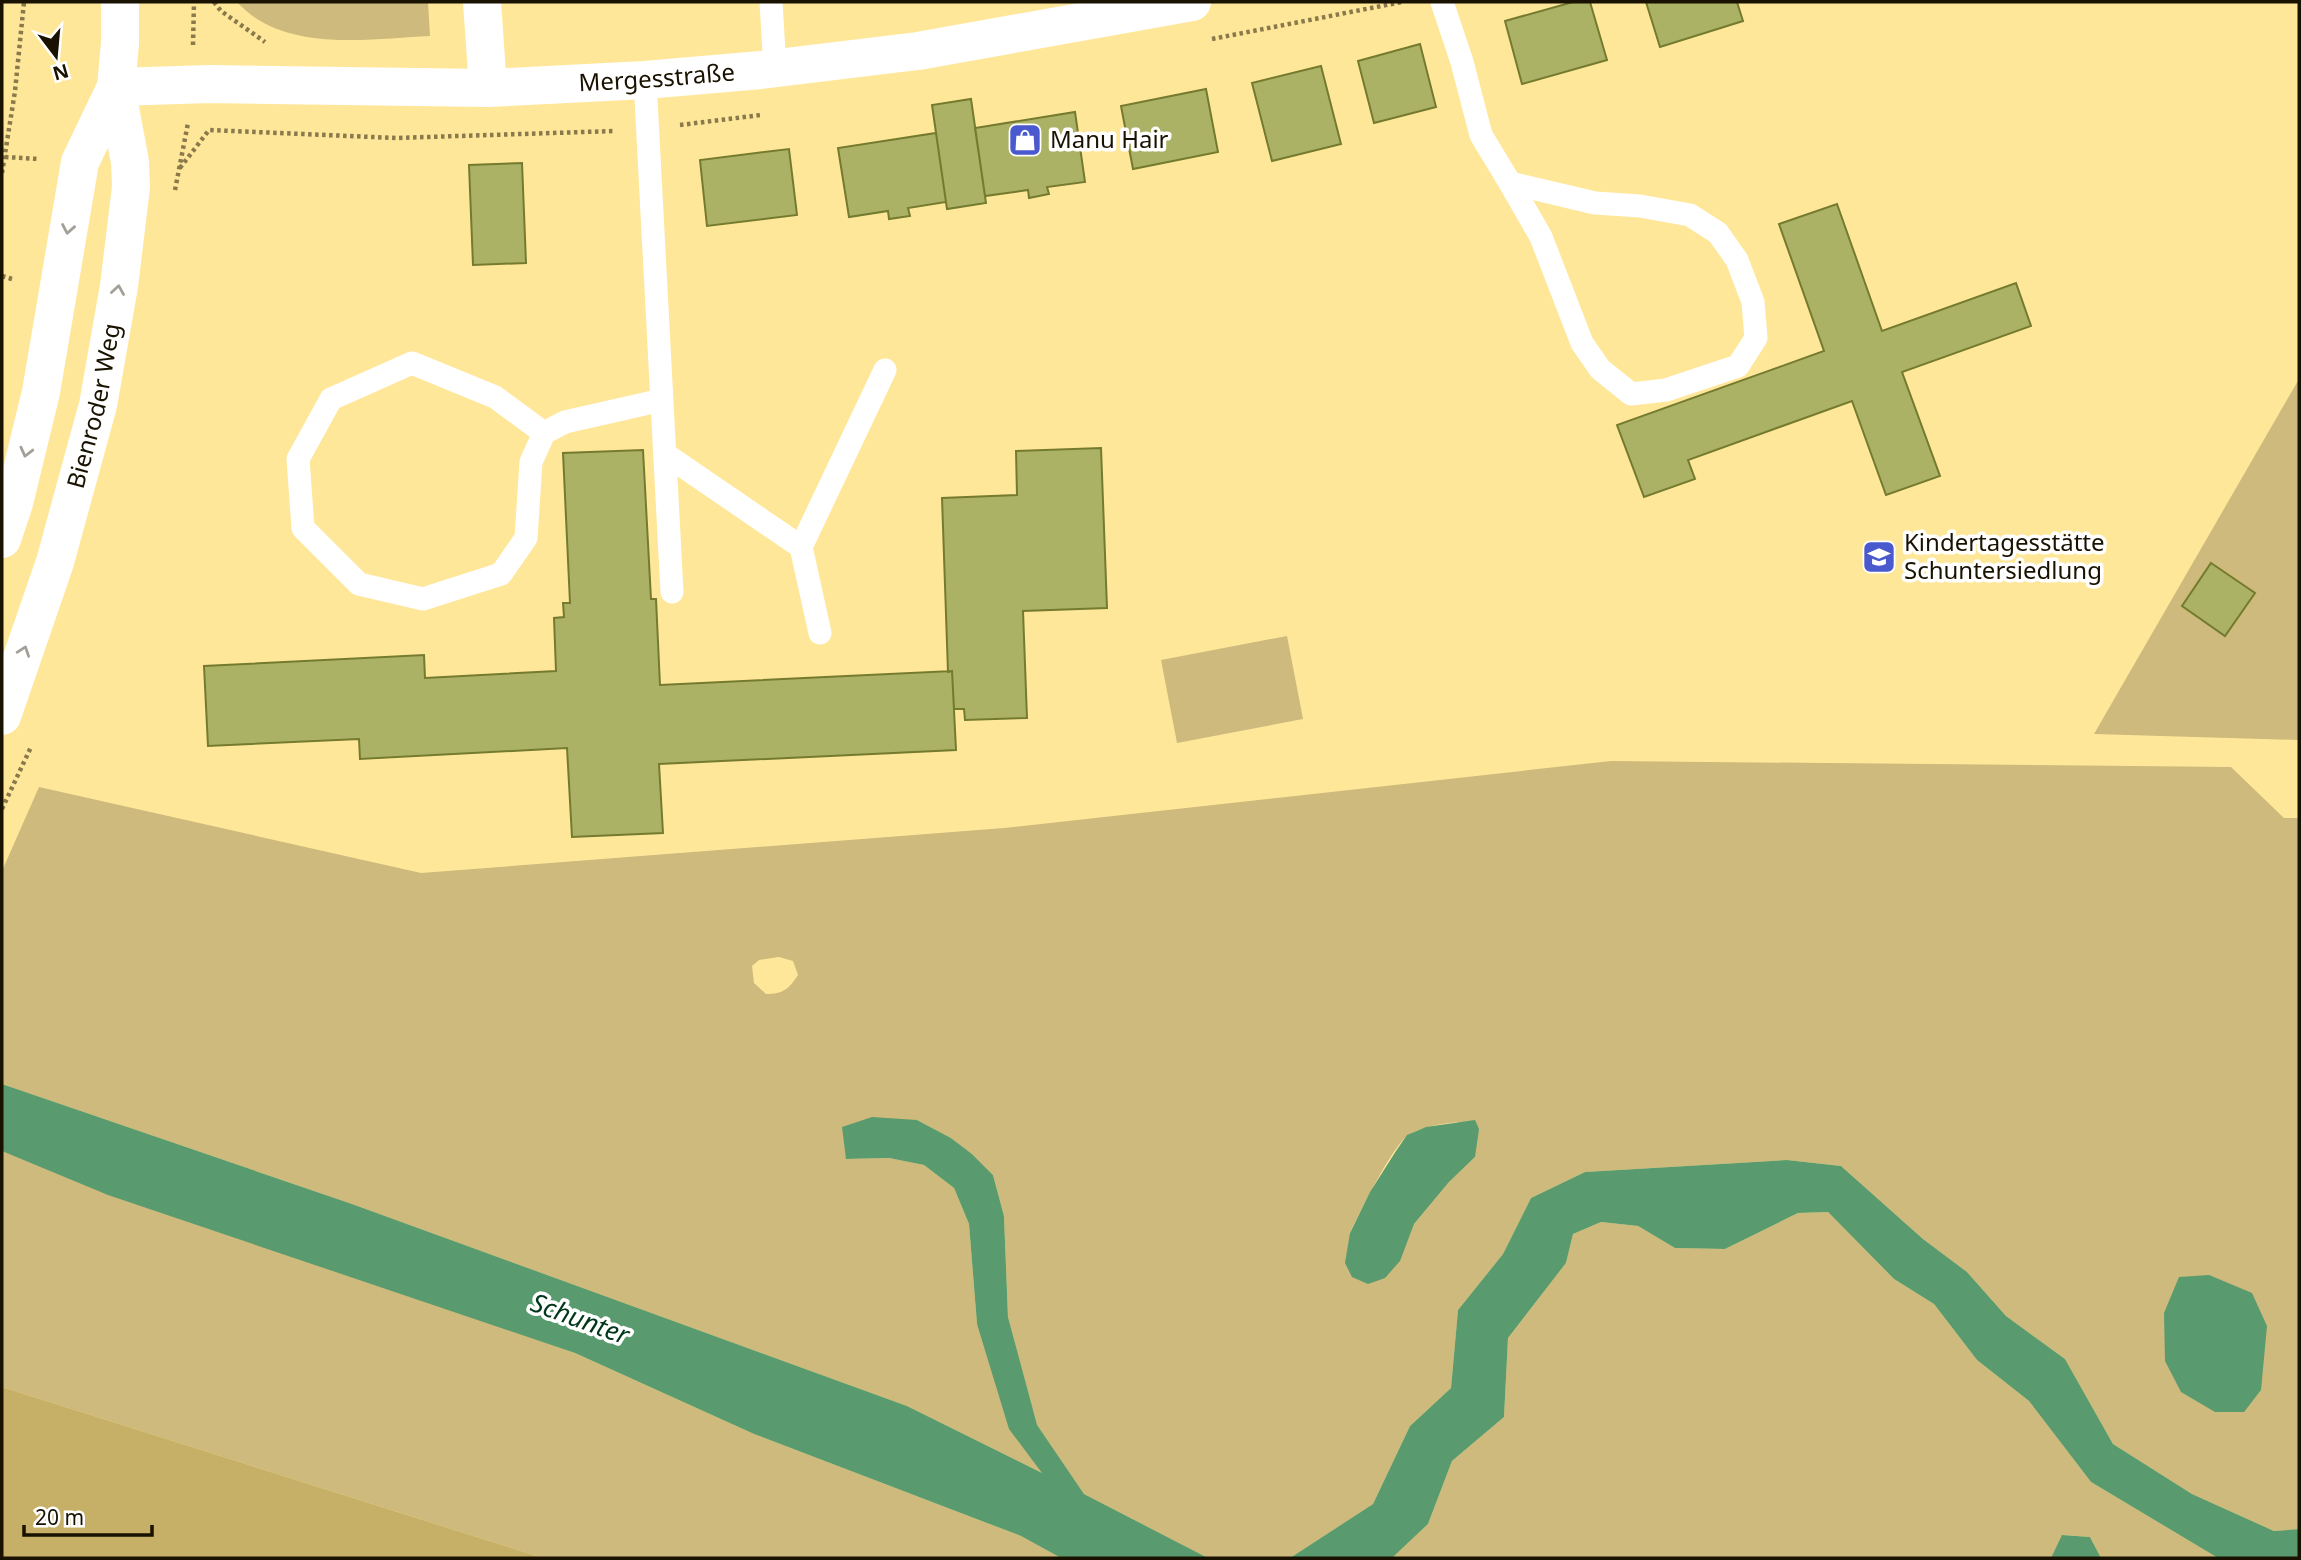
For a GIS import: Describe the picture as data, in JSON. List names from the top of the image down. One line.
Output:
{"streets":{"main road":["Mergesstraße","Bienroder Weg"]},"crossings":[["Mergesstraße","Bienroder Weg"]],"water":["Schunter"],"places":{"shop":["Manu Hair"],"school or university":["Kindertagesstätte Schuntersiedlung"]},"scale_bar":"20 m","north":"bottom"}
